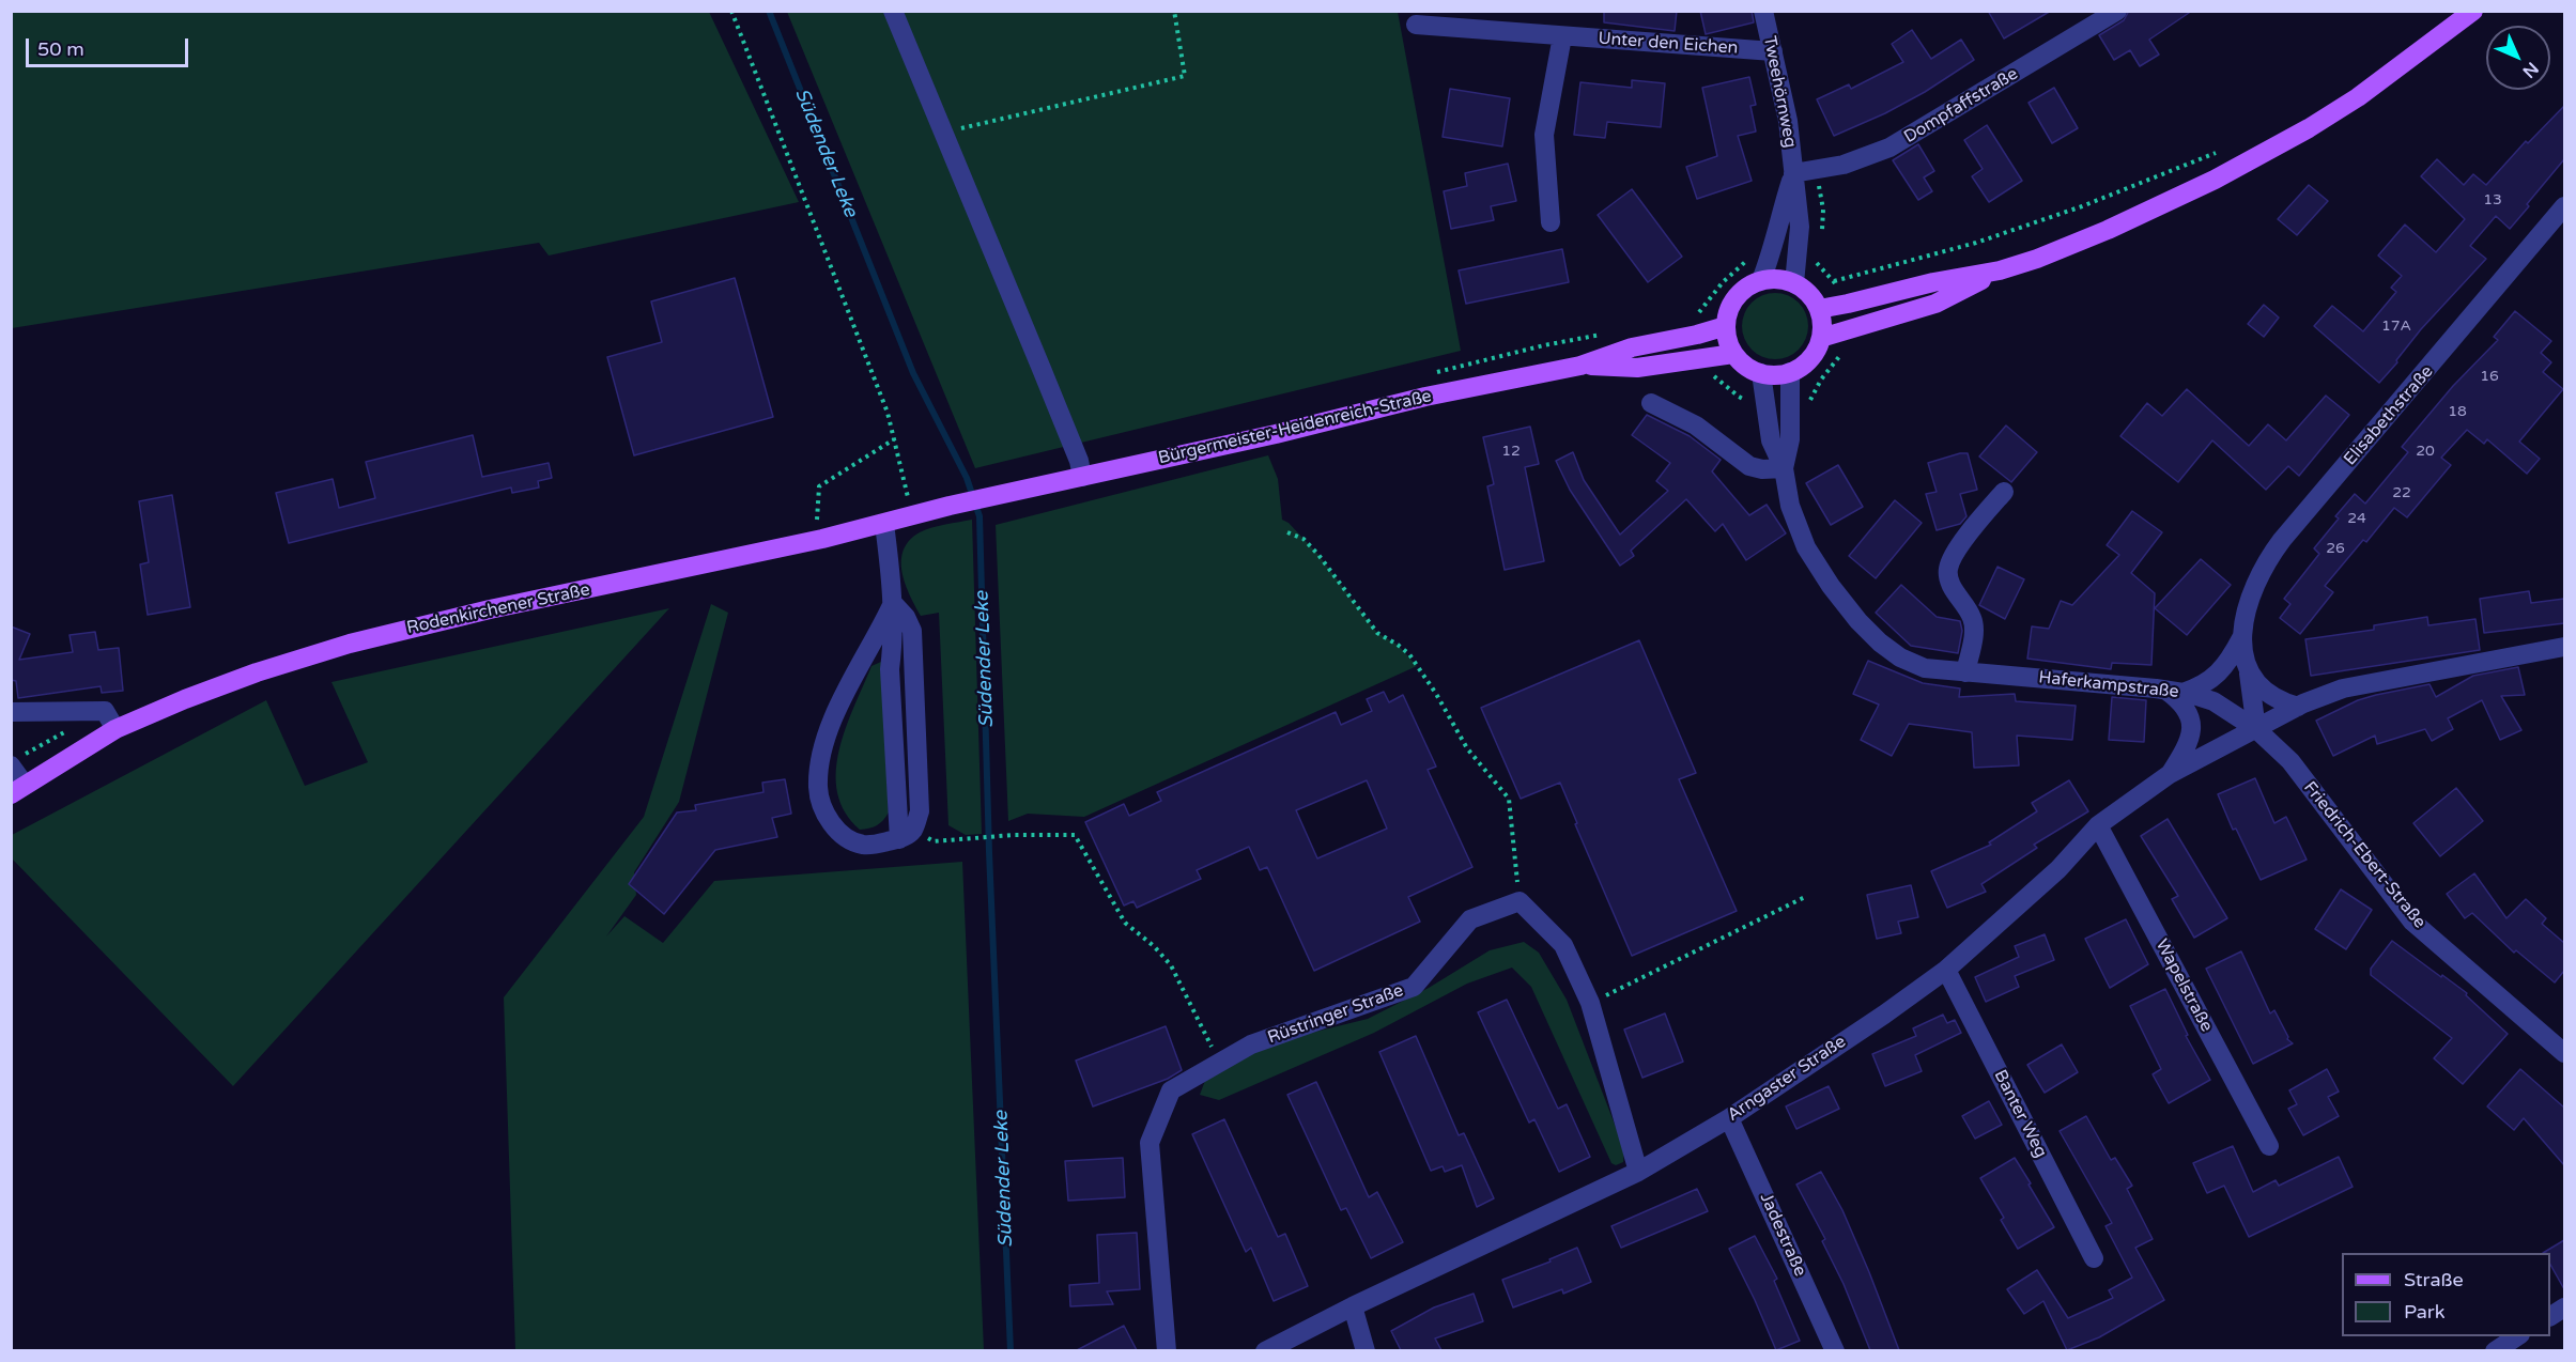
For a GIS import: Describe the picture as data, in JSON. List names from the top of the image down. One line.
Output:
{"streets":{"main road":["Bürgermeister-Heidenreich-Straße","Rodenkirchener Straße"],"street":["Unter den Eichen","Tweehörnweg","Dompfaffstraße","Elisabethstraße","Haferkampstraße","Friedrich-Ebert-Straße","Wapelstraße","Rüstringer Straße","Arngaster Straße","Banter Weg","Jadestraße"]},"crossings":[["Unter den Eichen","Tweehörnweg"],["Tweehörnweg","Dompfaffstraße"],["Tweehörnweg","Bürgermeister-Heidenreich-Straße"],["Tweehörnweg","Haferkampstraße"],["Bürgermeister-Heidenreich-Straße","Rodenkirchener Straße"],["Bürgermeister-Heidenreich-Straße","Haferkampstraße"],["Haferkampstraße","Friedrich-Ebert-Straße"],["Haferkampstraße","Arngaster Straße"],["Friedrich-Ebert-Straße","Arngaster Straße"],["Wapelstraße","Arngaster Straße"],["Arngaster Straße","Banter Weg"],["Arngaster Straße","Jadestraße"]],"water":["Südender Leke"],"house_numbers":["13","17A","16","18","12","20","22","24","26"],"legend":["Straße","Park"],"scale_bar":"50 m","north":"bottom right"}
